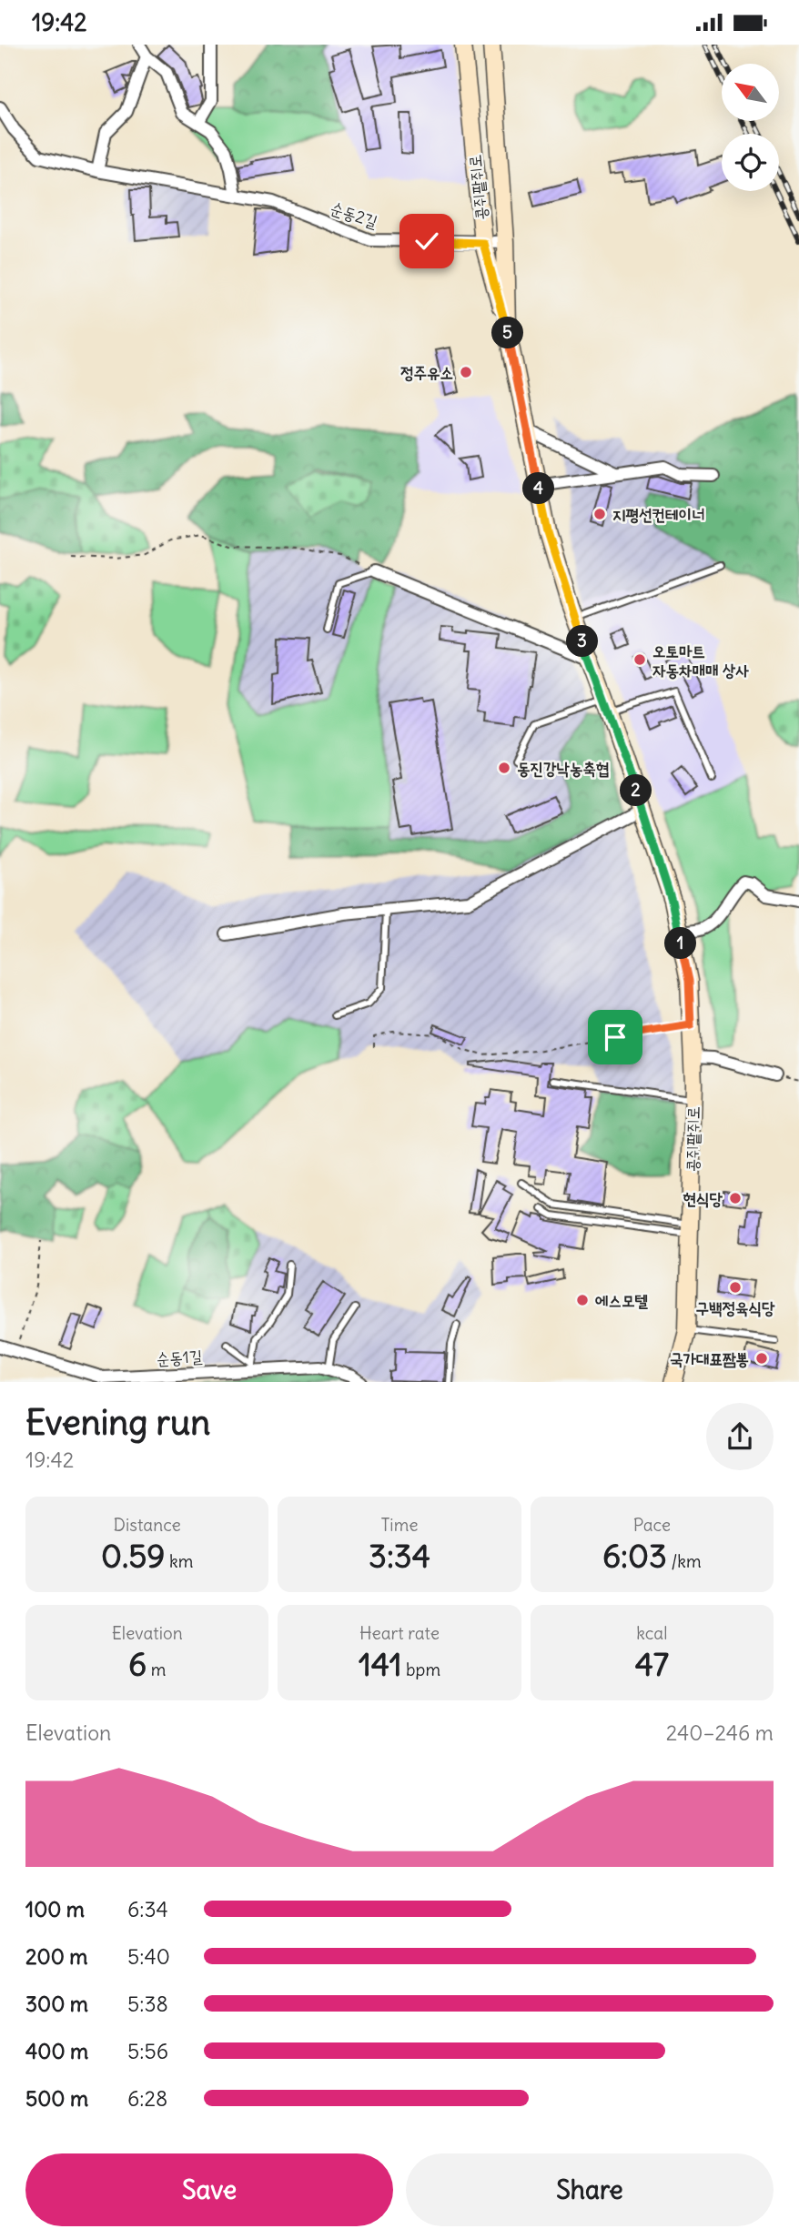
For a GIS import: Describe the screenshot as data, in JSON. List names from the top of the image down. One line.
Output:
{"streets":{"main road":["콩쥐팥쥐로"],"street":["순동2길","순동1길"]},"crossings":[["콩쥐팥쥐로","순동2길"]],"places":["정주유소","지평선컨테이너","오토마트 자동차매매 상사","동진강낙농축협","현식당","구백정육식당","에스모텔","국가대표짬뽕"],"north":"top left","page":{"status":"19:42","pins":["5","4","3","2","1"],"heading":["Evening run","19:42"],"stats":[["Distance","0.59 km"],["Time","3:34"],["Pace","6:03 /km"],["Elevation","6 m"],["Heart rate","141 bpm"],["kcal","47"]],"chart":["Elevation","240–246 m"],"list":[{"name":"100 m","note":"6:34"},{"name":"200 m","note":"5:40"},{"name":"300 m","note":"5:38"},{"name":"400 m","note":"5:56"},{"name":"500 m","note":"6:28"}],"buttons":["Save","Share"]}}
